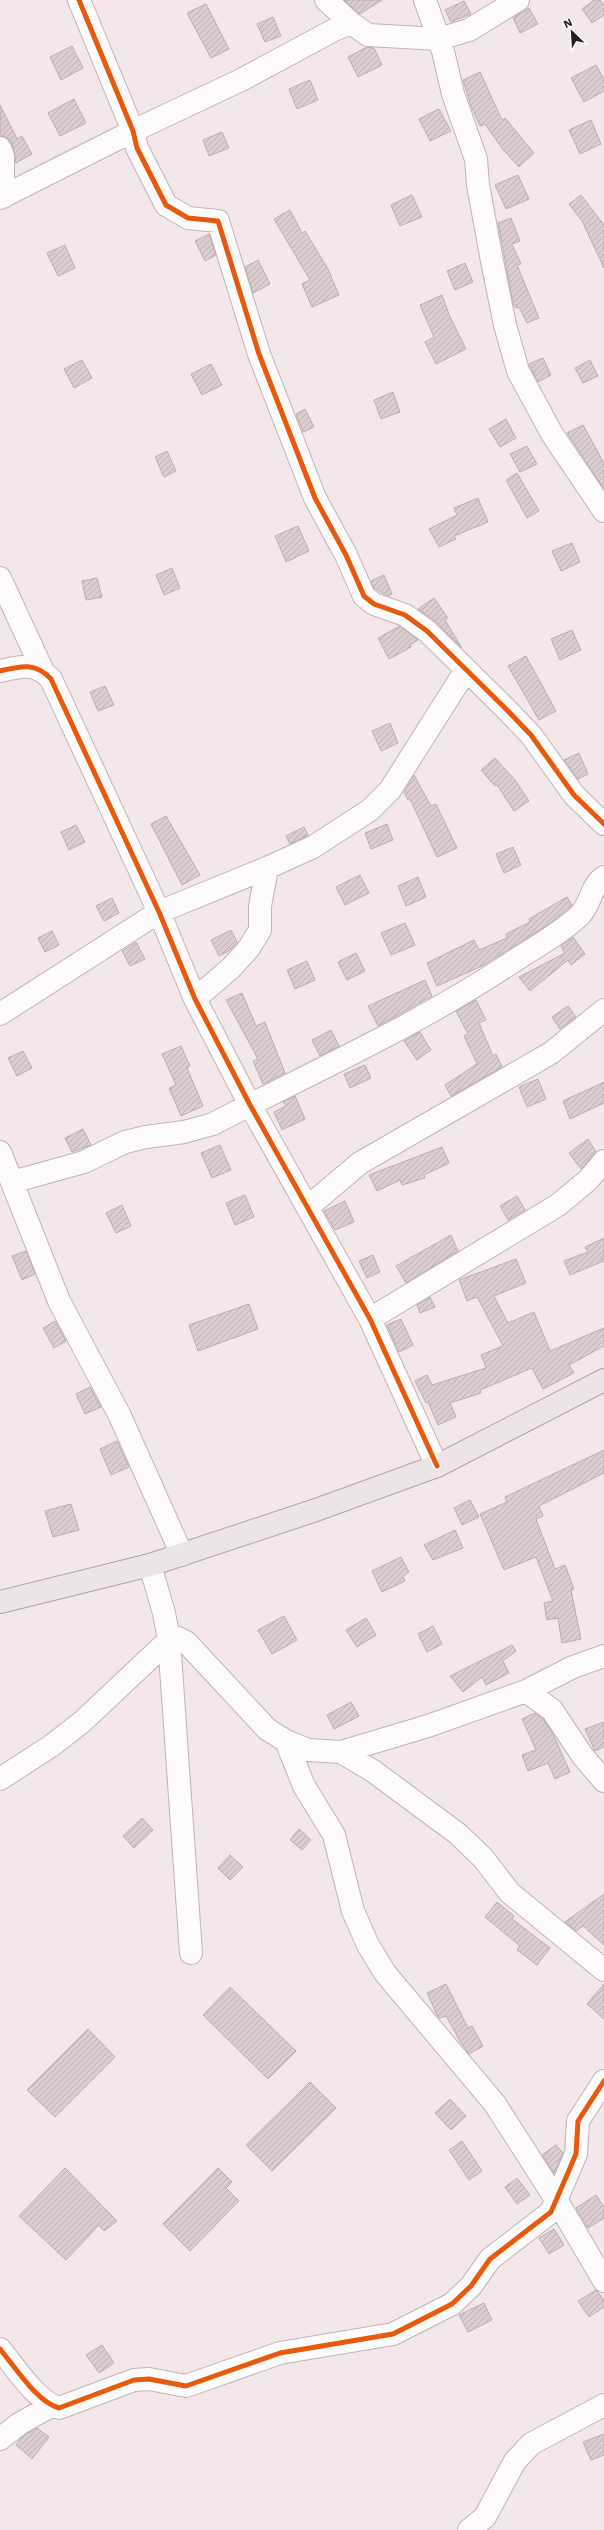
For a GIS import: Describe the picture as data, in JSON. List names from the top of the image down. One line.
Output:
{"north":"top left"}
